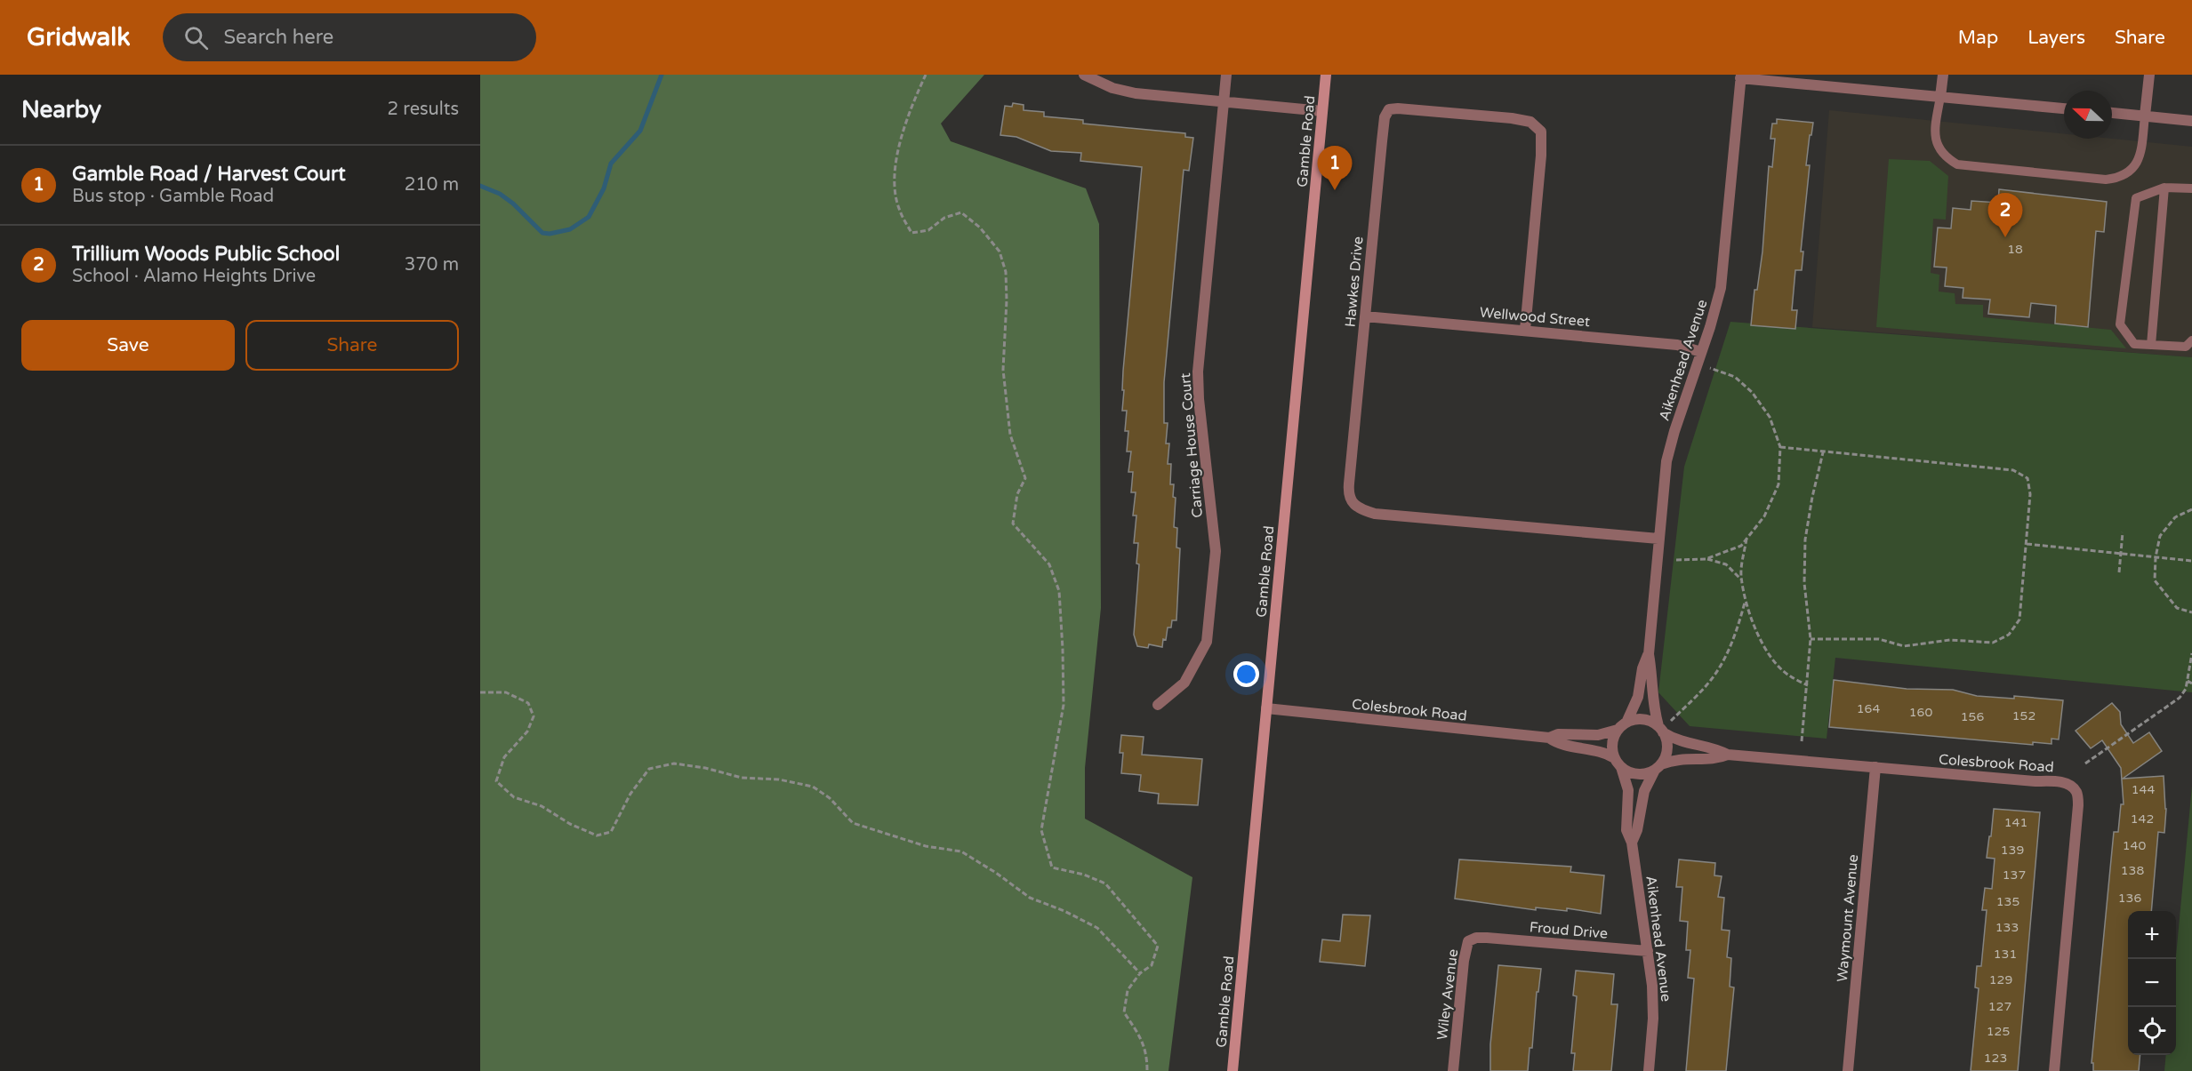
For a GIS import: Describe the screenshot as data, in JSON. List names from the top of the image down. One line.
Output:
{"streets":{"main road":["Gamble Road"],"street":["Hawkes Drive","Wellwood Street","Aikenhead Avenue","Carriage House Court","Colesbrook Road","Waymount Avenue","Froud Drive","Wiley Avenue"]},"crossings":[["Gamble Road","Colesbrook Road"],["Hawkes Drive","Wellwood Street"],["Hawkes Drive","Aikenhead Avenue"],["Wellwood Street","Aikenhead Avenue"],["Aikenhead Avenue","Colesbrook Road"],["Aikenhead Avenue","Froud Drive"],["Colesbrook Road","Waymount Avenue"],["Froud Drive","Wiley Avenue"]],"house_numbers":["18","164","160","152","156","144","142","141","140","139","138","137","136","135","133","131","129","127","125","123"],"north":"left","page":{"header":"Gridwalk","search":"Search here","nav":["Map","Layers","Share"],"heading":["Nearby","2 results"],"list":[{"mark":"1","name":"Gamble Road / Harvest Court","note":"Bus stop · Gamble Road","value":"210 m"},{"mark":"2","name":"Trillium Woods Public School","note":"School · Alamo Heights Drive","value":"370 m"}],"pins":["1","2"],"buttons":["Save","Share"],"map_buttons":["+","−"]}}
